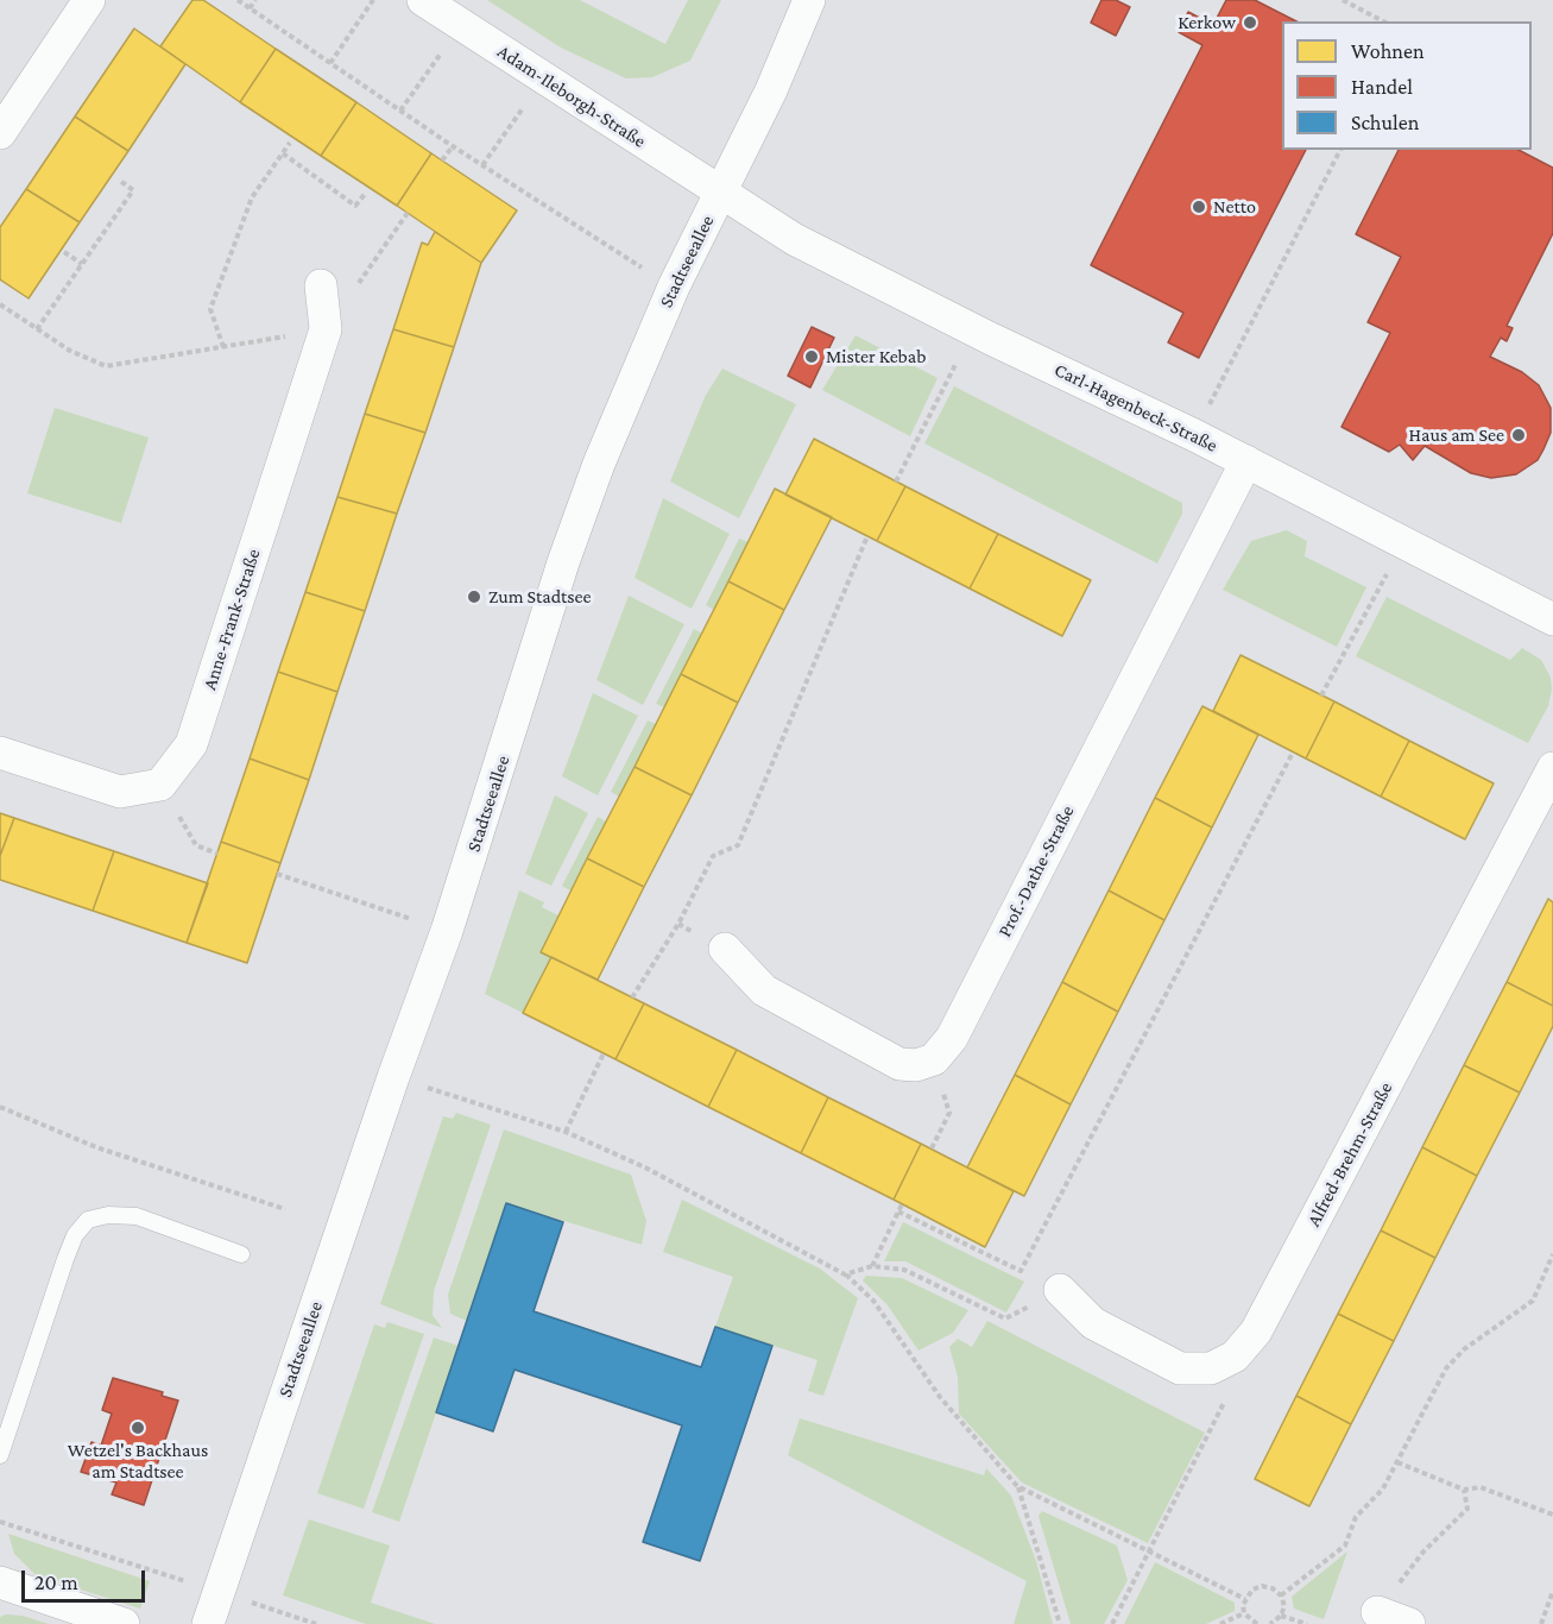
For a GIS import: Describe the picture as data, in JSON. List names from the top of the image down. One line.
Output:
{"streets":{"street":["Adam-Ileborgh-Straße","Stadtseeallee","Carl-Hagenbeck-Straße","Anne-Frank-Straße","Prof.-Dathe-Straße","Alfred-Brehm-Straße"]},"crossings":[["Adam-Ileborgh-Straße","Stadtseeallee"],["Adam-Ileborgh-Straße","Carl-Hagenbeck-Straße"],["Stadtseeallee","Carl-Hagenbeck-Straße"],["Carl-Hagenbeck-Straße","Prof.-Dathe-Straße"]],"places":["Kerkow","Netto","Mister Kebab","Haus am See","Zum Stadtsee","Wetzel's Backhaus am Stadtsee"],"legend":["Wohnen","Handel","Schulen"],"scale_bar":"20 m"}
